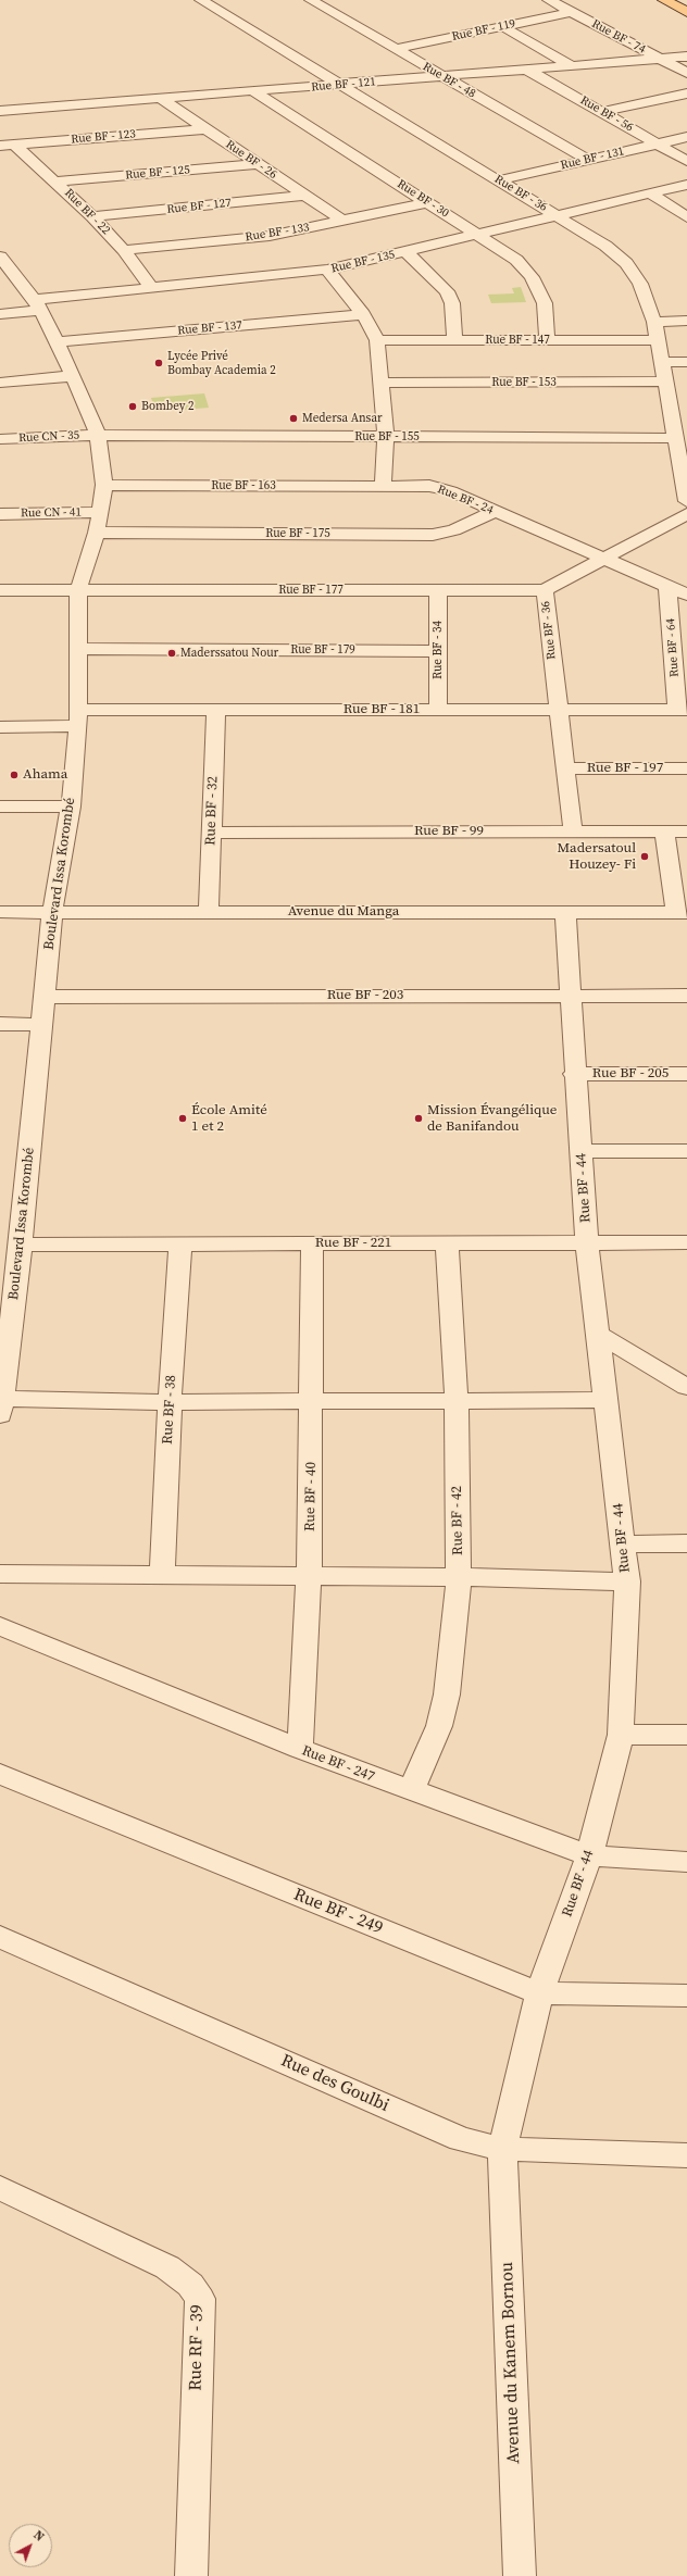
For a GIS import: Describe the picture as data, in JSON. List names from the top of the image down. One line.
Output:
{"streets":{"street":["Rue BF - 119","Rue BF - 74","Rue BF - 48","Rue BF - 121","Rue BF - 56","Rue BF - 123","Rue BF - 131","Rue BF - 26","Rue BF - 125","Rue BF - 36","Rue BF - 30","Rue BF - 127","Rue BF - 22","Rue BF - 133","Rue BF - 135","Rue BF - 137","Rue BF - 147","Rue BF - 153","Rue CN - 35","Rue BF - 155","Rue BF - 163","Rue BF - 24","Rue CN - 41","Rue BF - 175","Rue BF - 177","Rue BF - 64","Rue BF - 179","Rue BF - 34","Rue BF - 181","Rue BF - 197","Rue BF - 32","Rue BF - 99","Boulevard Issa Korombé","Avenue du Manga","Rue BF - 203","Rue BF - 205","Rue BF - 44","Rue BF - 221","Rue BF - 38","Rue BF - 40","Rue BF - 42","Rue BF - 247","Rue BF - 249","Rue des Goulbi","Rue RF - 39","Avenue du Kanem Bornou"]},"crossings":[["Rue BF - 119","Rue BF - 74"],["Rue BF - 119","Rue BF - 48"],["Rue BF - 74","Rue BF - 121"],["Rue BF - 48","Rue BF - 121"],["Rue BF - 48","Rue BF - 131"],["Rue BF - 121","Rue BF - 56"],["Rue BF - 121","Rue BF - 26"],["Rue BF - 121","Rue BF - 36"],["Rue BF - 121","Rue BF - 30"],["Rue BF - 56","Rue BF - 131"],["Rue BF - 123","Rue BF - 26"],["Rue BF - 123","Rue BF - 22"],["Rue BF - 131","Rue BF - 36"],["Rue BF - 26","Rue BF - 125"],["Rue BF - 26","Rue BF - 127"],["Rue BF - 26","Rue BF - 133"],["Rue BF - 125","Rue BF - 22"],["Rue BF - 36","Rue BF - 135"],["Rue BF - 36","Rue BF - 147"],["Rue BF - 36","Rue BF - 153"],["Rue BF - 36","Rue BF - 155"],["Rue BF - 36","Rue BF - 24"],["Rue BF - 36","Rue BF - 177"],["Rue BF - 36","Rue BF - 181"],["Rue BF - 36","Rue BF - 197"],["Rue BF - 36","Rue BF - 99"],["Rue BF - 30","Rue BF - 133"],["Rue BF - 30","Rue BF - 135"],["Rue BF - 30","Rue BF - 147"],["Rue BF - 127","Rue BF - 22"],["Rue BF - 22","Rue BF - 133"],["Rue BF - 22","Rue BF - 135"],["Rue BF - 135","Boulevard Issa Korombé"],["Rue BF - 137","Boulevard Issa Korombé"],["Rue CN - 35","Rue BF - 155"],["Rue CN - 35","Boulevard Issa Korombé"],["Rue BF - 155","Boulevard Issa Korombé"],["Rue BF - 163","Rue BF - 24"],["Rue BF - 163","Boulevard Issa Korombé"],["Rue BF - 24","Rue BF - 175"],["Rue BF - 24","Rue BF - 64"],["Rue CN - 41","Boulevard Issa Korombé"],["Rue BF - 175","Boulevard Issa Korombé"],["Rue BF - 177","Rue BF - 34"],["Rue BF - 177","Boulevard Issa Korombé"],["Rue BF - 64","Rue BF - 181"],["Rue BF - 179","Rue BF - 34"],["Rue BF - 179","Boulevard Issa Korombé"],["Rue BF - 34","Rue BF - 181"],["Rue BF - 181","Rue BF - 32"],["Rue BF - 181","Boulevard Issa Korombé"],["Rue BF - 32","Rue BF - 99"],["Rue BF - 32","Avenue du Manga"],["Boulevard Issa Korombé","Avenue du Manga"],["Boulevard Issa Korombé","Rue BF - 203"],["Boulevard Issa Korombé","Rue BF - 221"],["Avenue du Manga","Rue BF - 44"],["Rue BF - 203","Rue BF - 44"],["Rue BF - 205","Rue BF - 44"],["Rue BF - 44","Rue BF - 221"],["Rue BF - 44","Rue BF - 247"],["Rue BF - 44","Rue BF - 249"],["Rue BF - 44","Rue des Goulbi"],["Rue BF - 44","Avenue du Kanem Bornou"],["Rue BF - 221","Rue BF - 38"],["Rue BF - 221","Rue BF - 40"],["Rue BF - 221","Rue BF - 42"],["Rue BF - 40","Rue BF - 247"],["Rue BF - 42","Rue BF - 247"],["Rue des Goulbi","Avenue du Kanem Bornou"]],"places":["Lycée Privé Bombay Academia 2","Bombey 2","Medersa Ansar","Maderssatou Nour","Ahama","Madersatoul Houzey- Fi","École Amité 1 et 2","Mission Évangélique de Banifandou"],"north":"top right"}
